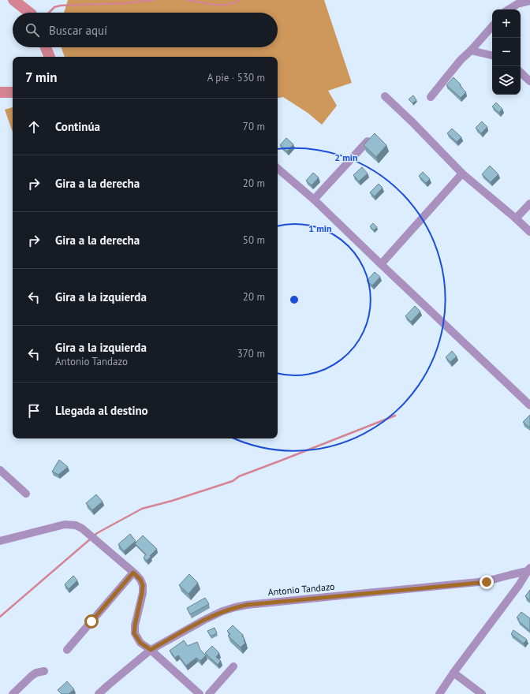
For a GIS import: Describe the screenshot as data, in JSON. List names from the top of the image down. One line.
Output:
{"streets":{"street":["Antonio Tandazo"]},"page":{"map_buttons":["+","−"],"search":"Buscar aquí","heading":["7 min","A pie · 530 m"],"list":[["Continúa","70 m"],["Gira a la derecha","20 m"],["Gira a la derecha","50 m"],["Gira a la izquierda","20 m"],["Gira a la izquierda","Antonio Tandazo","370 m"],"Llegada al destino"]},"rings":["2 min","1 min"]}
